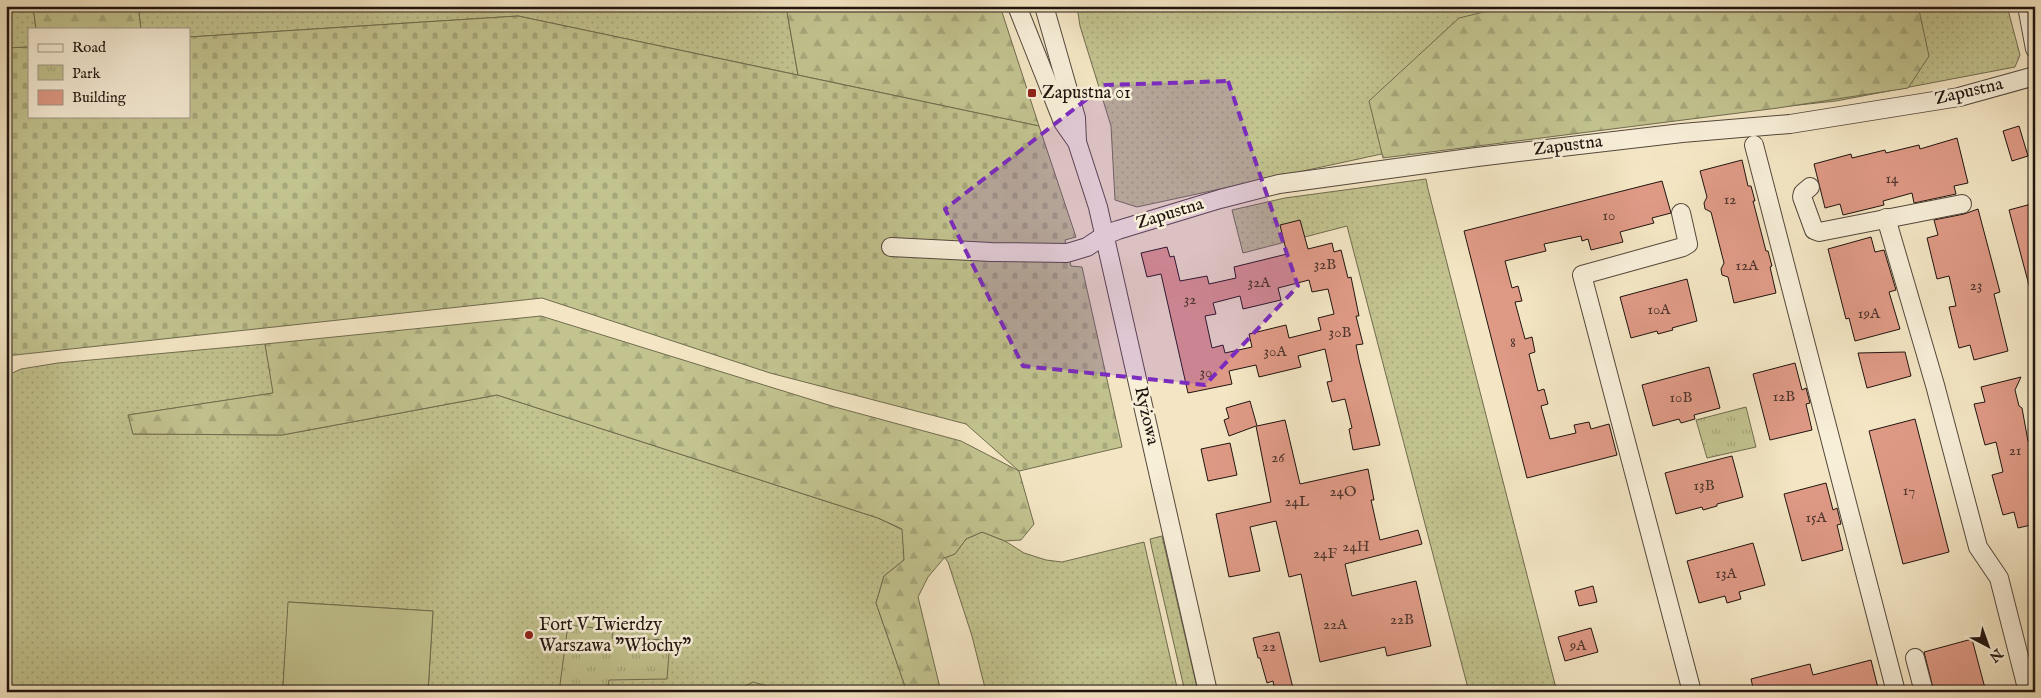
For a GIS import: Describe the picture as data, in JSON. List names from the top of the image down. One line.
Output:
{"streets":{"street":["Zapustna","Ryżowa"]},"crossings":[["Zapustna","Ryżowa"]],"places":{"transit":["Zapustna 01"],"other":["Fort V Twierdzy Warszawa \"Włochy\""]},"house_numbers":["14","12","10","32B","12A","32A","23","32","10A","19A","30B","8","30A","30","12B","10B","21","26","13B","17","24O","24L","15A","24H","24F","13A","22B","22A","9A","22"],"legend":["Road","Park","Building"],"north":"bottom right"}
